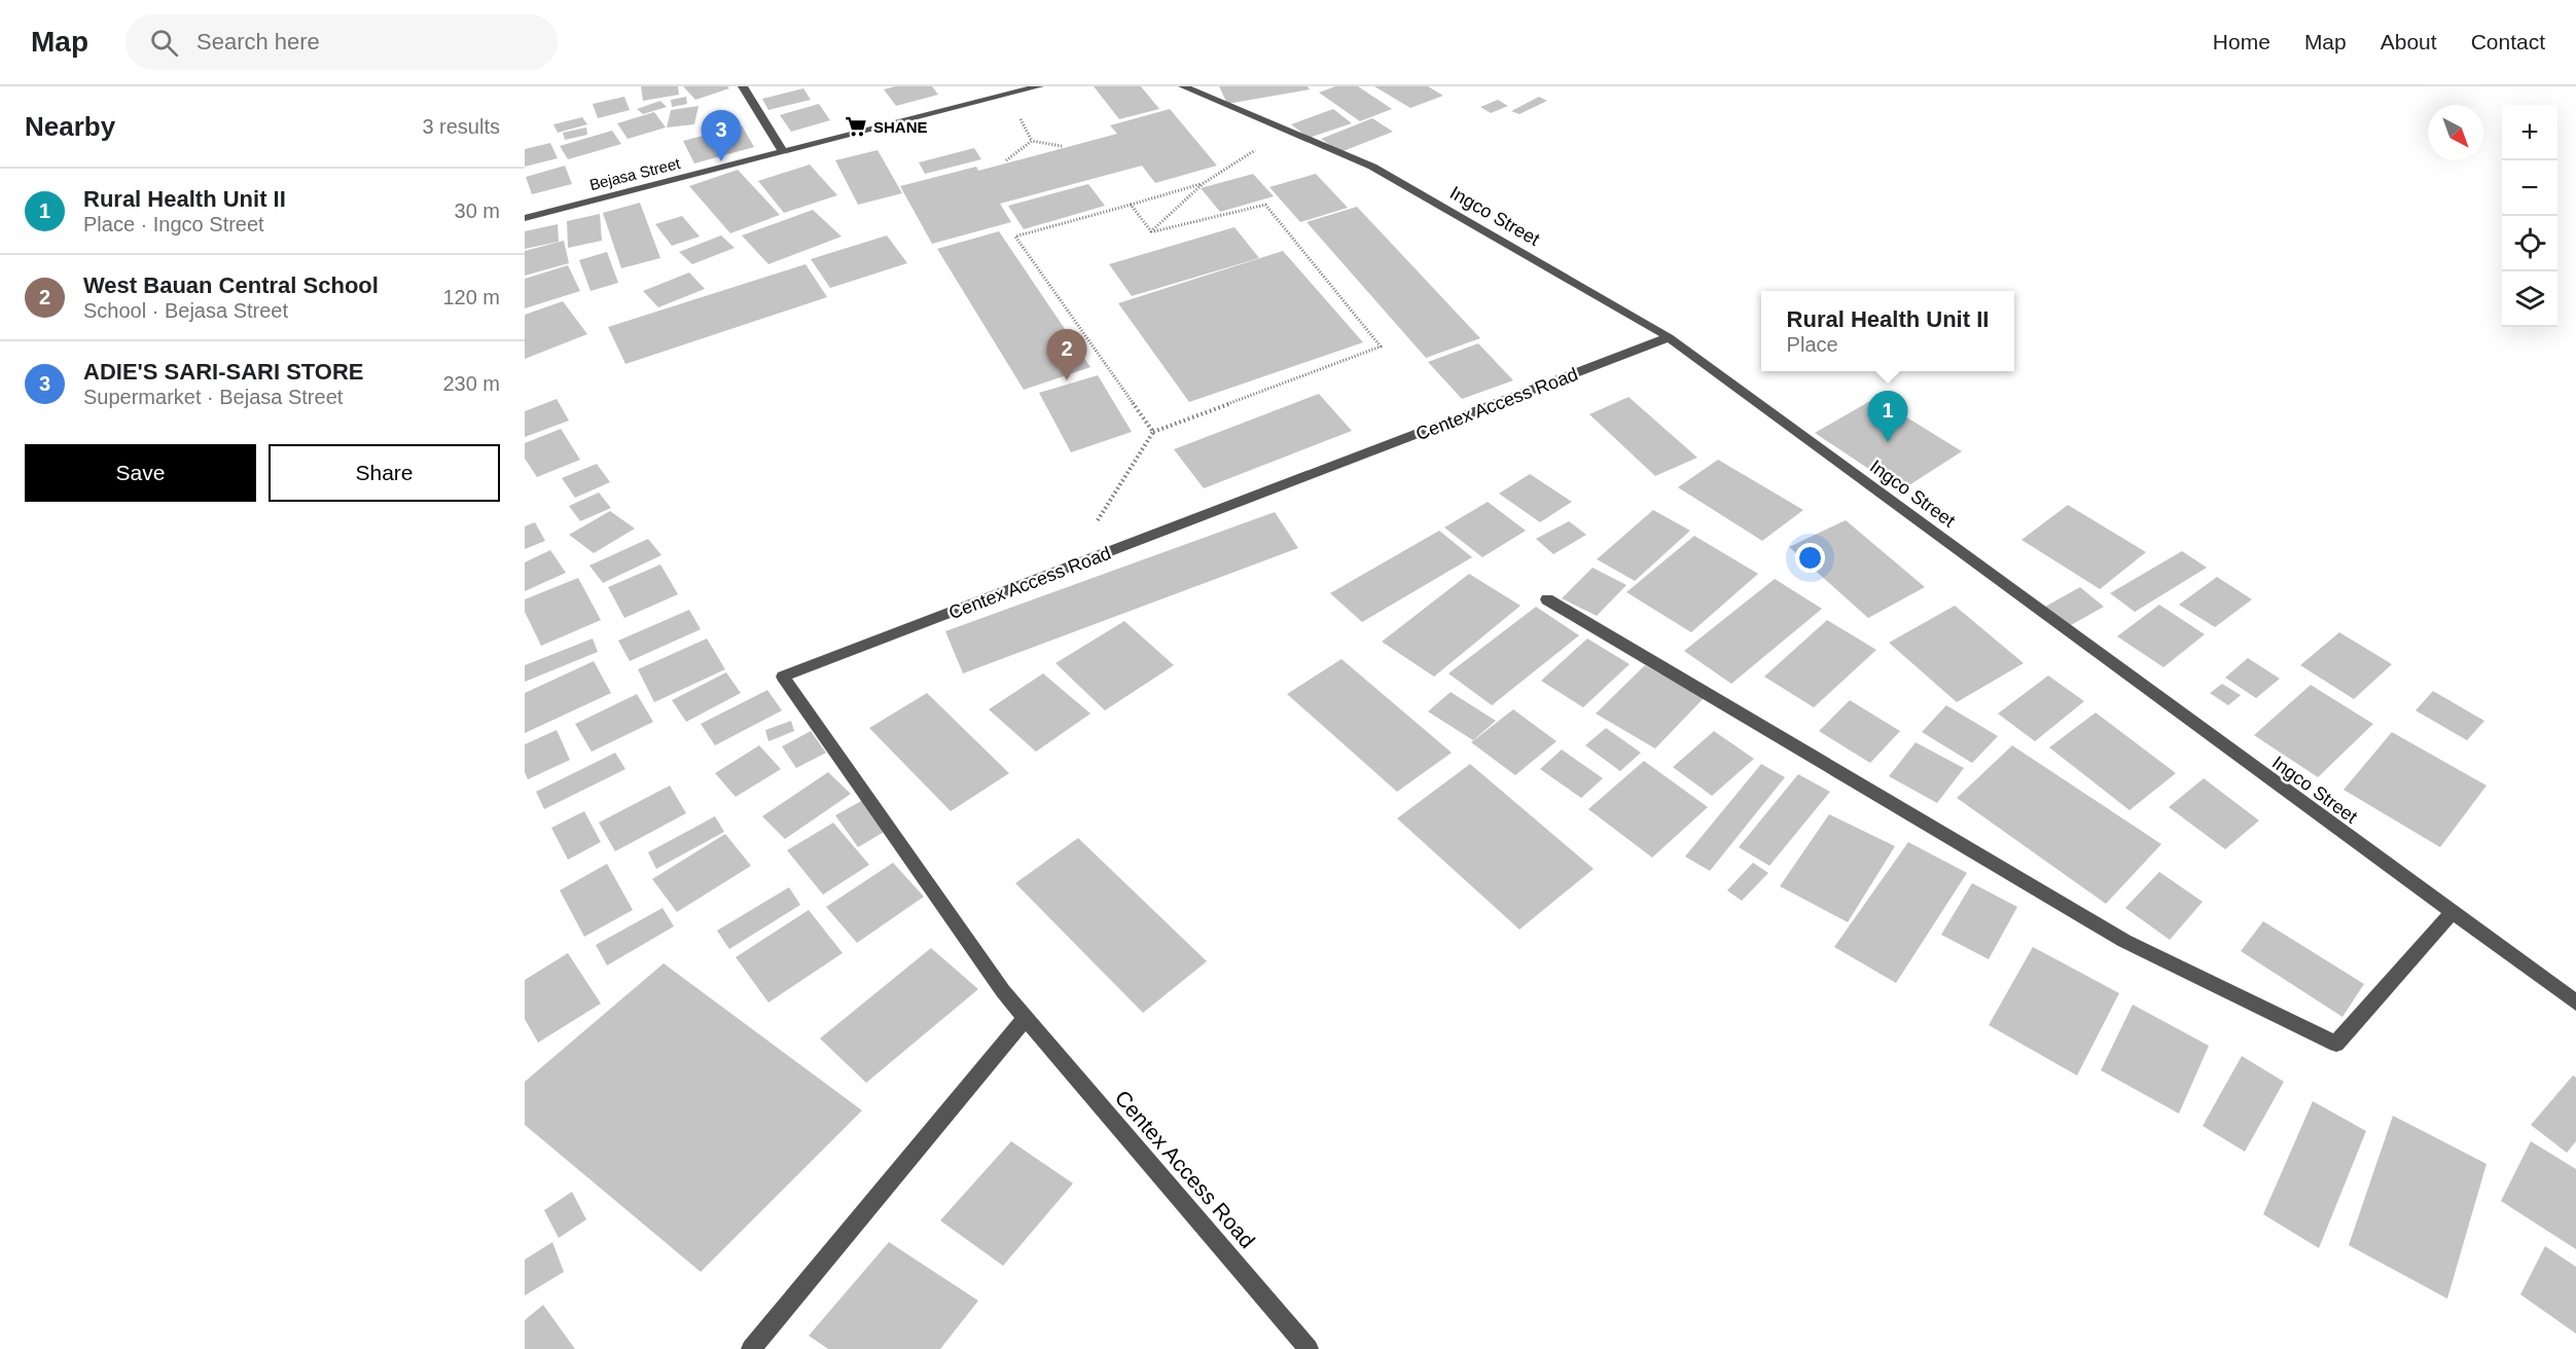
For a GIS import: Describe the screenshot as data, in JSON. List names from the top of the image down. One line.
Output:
{"streets":{"street":["Bejasa Street","Ingco Street","Centex Access Road"]},"crossings":[["Ingco Street","Centex Access Road"]],"places":{"supermarket":["SHANE"]},"north":"bottom right","page":{"header":"Map","search":"Search here","nav":["Home","Map","About","Contact"],"heading":["Nearby","3 results"],"map_buttons":["+","−"],"pins":["3","2","1"],"list":[{"mark":"1","name":"Rural Health Unit II","note":"Place · Ingco Street","value":"30 m"},{"mark":"2","name":"West Bauan Central School","note":"School · Bejasa Street","value":"120 m"},{"mark":"3","name":"ADIE'S SARI-SARI STORE","note":"Supermarket · Bejasa Street","value":"230 m"}],"popup":["Rural Health Unit II","Place"],"buttons":["Save","Share"]}}
